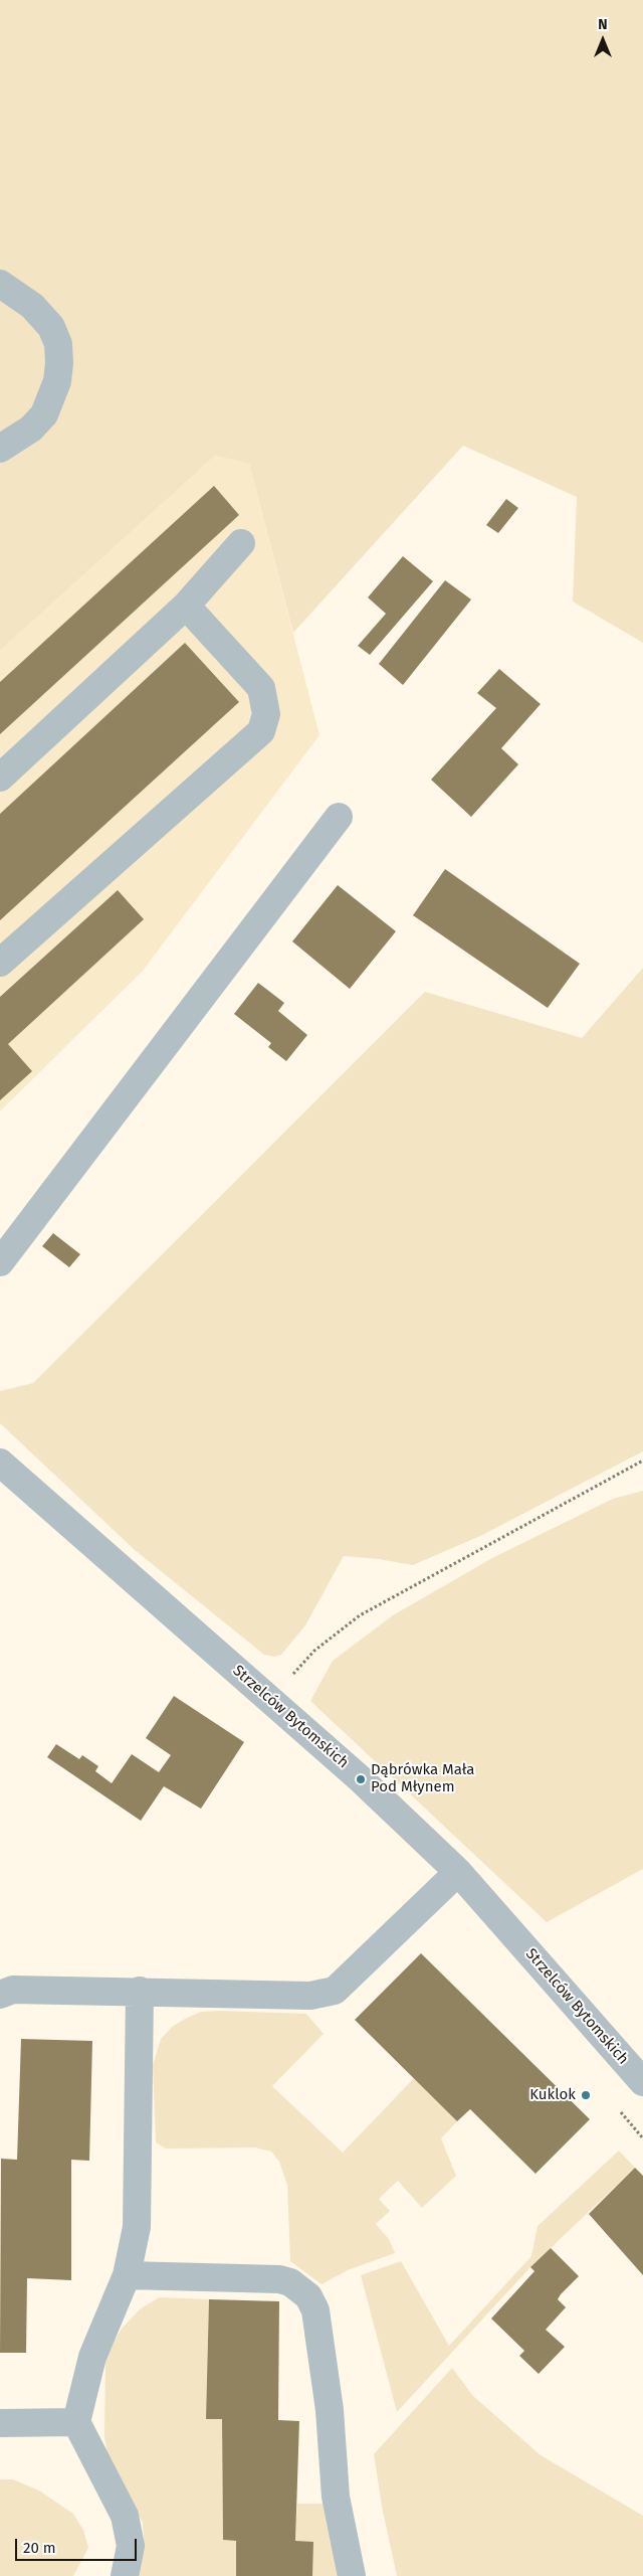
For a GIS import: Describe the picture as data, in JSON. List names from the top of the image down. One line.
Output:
{"streets":{"street":["Strzelców Bytomskich"]},"places":["Dąbrówka Mała Pod Młynem","Kuklok"],"scale_bar":"20 m","north":"top"}
